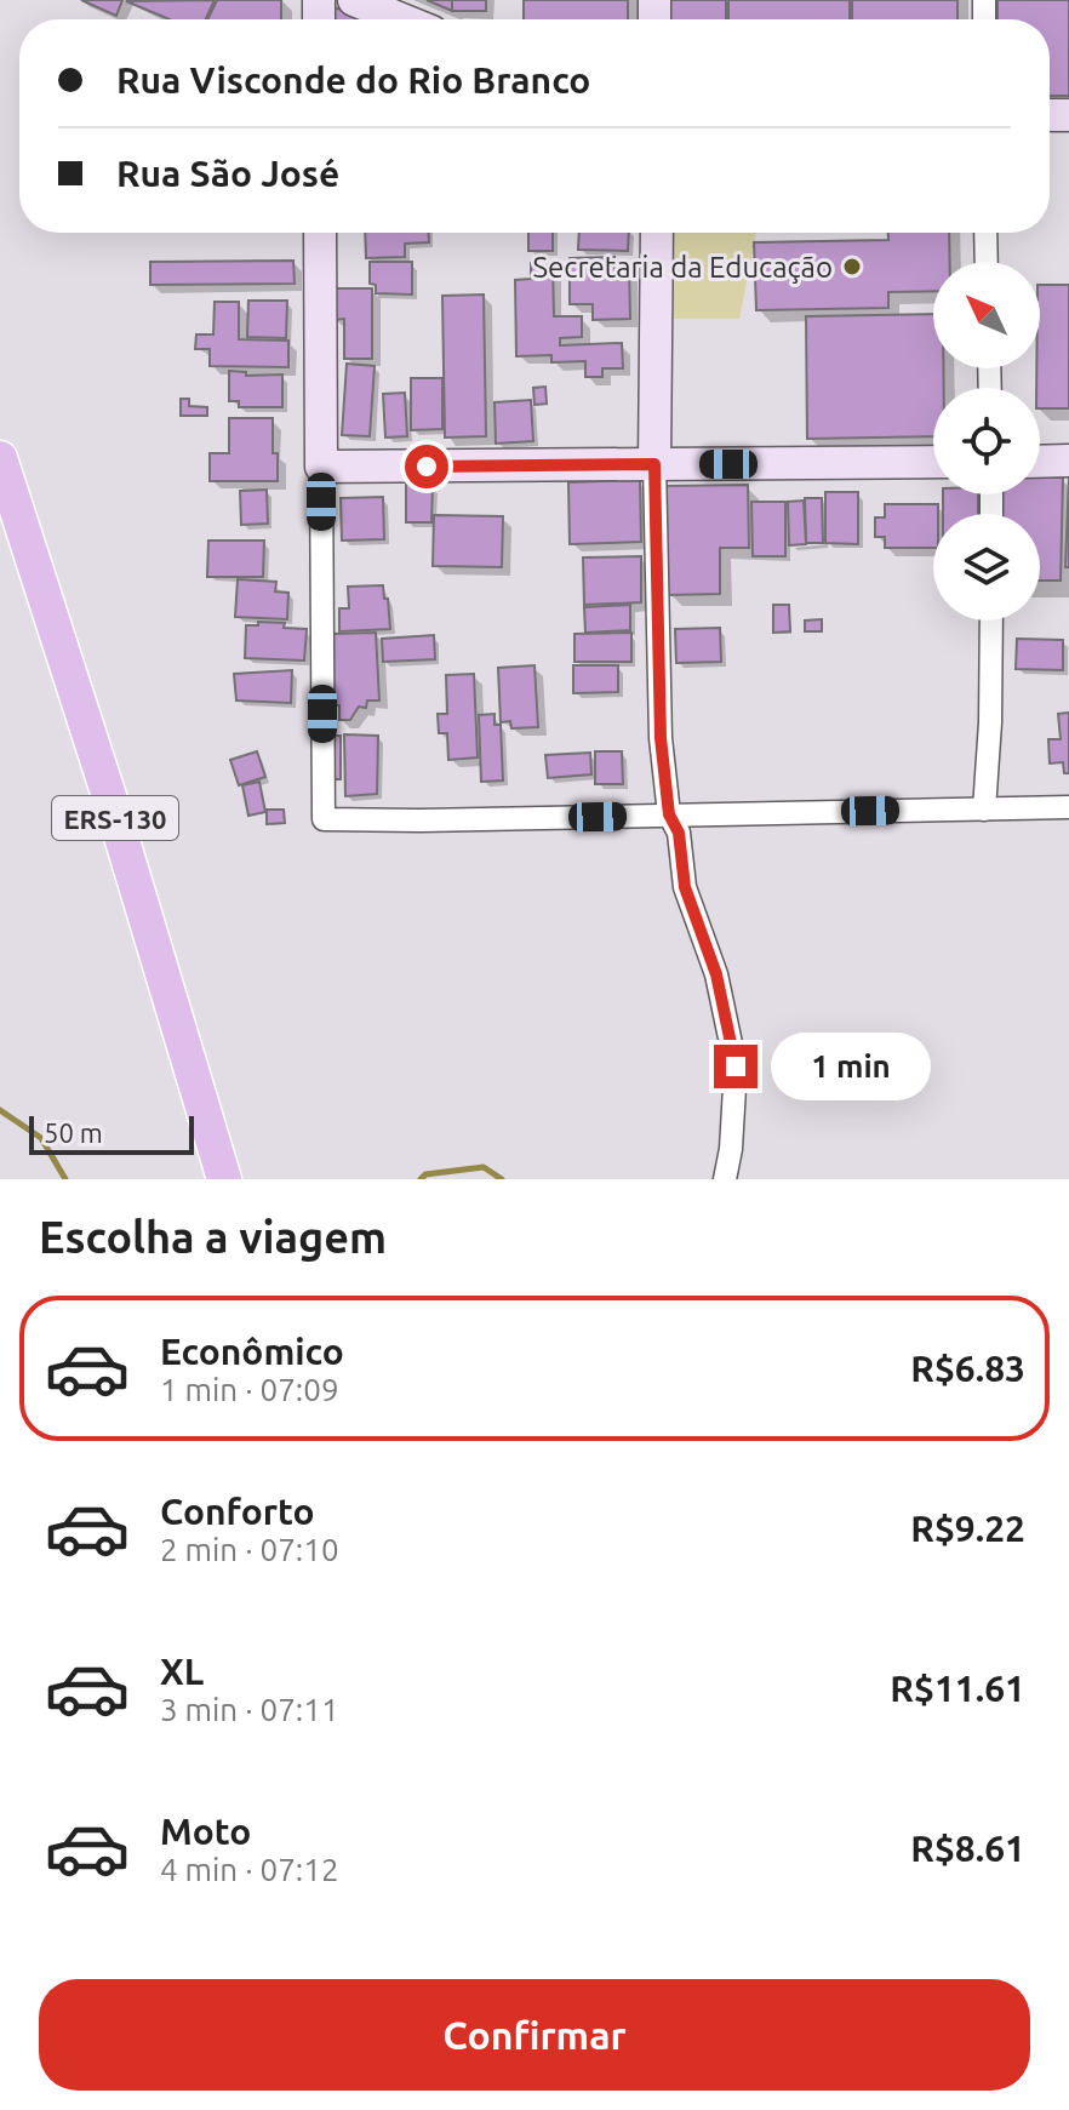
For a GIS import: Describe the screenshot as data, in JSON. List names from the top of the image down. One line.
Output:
{"streets":{"main road":["ERS-130"]},"places":["Secretaria da Educação"],"scale_bar":"50 m","north":"top left","page":{"banner":["Rua Visconde do Rio Branco","Rua São José"],"bubble":"1 min","scale":"50 m","heading":"Escolha a viagem","list":[{"name":"Econômico","note":"1 min · 07:09","value":"R$6.83"},{"name":"Conforto","note":"2 min · 07:10","value":"R$9.22"},{"name":"XL","note":"3 min · 07:11","value":"R$11.61"},{"name":"Moto","note":"4 min · 07:12","value":"R$8.61"}],"buttons":"Confirmar"}}
